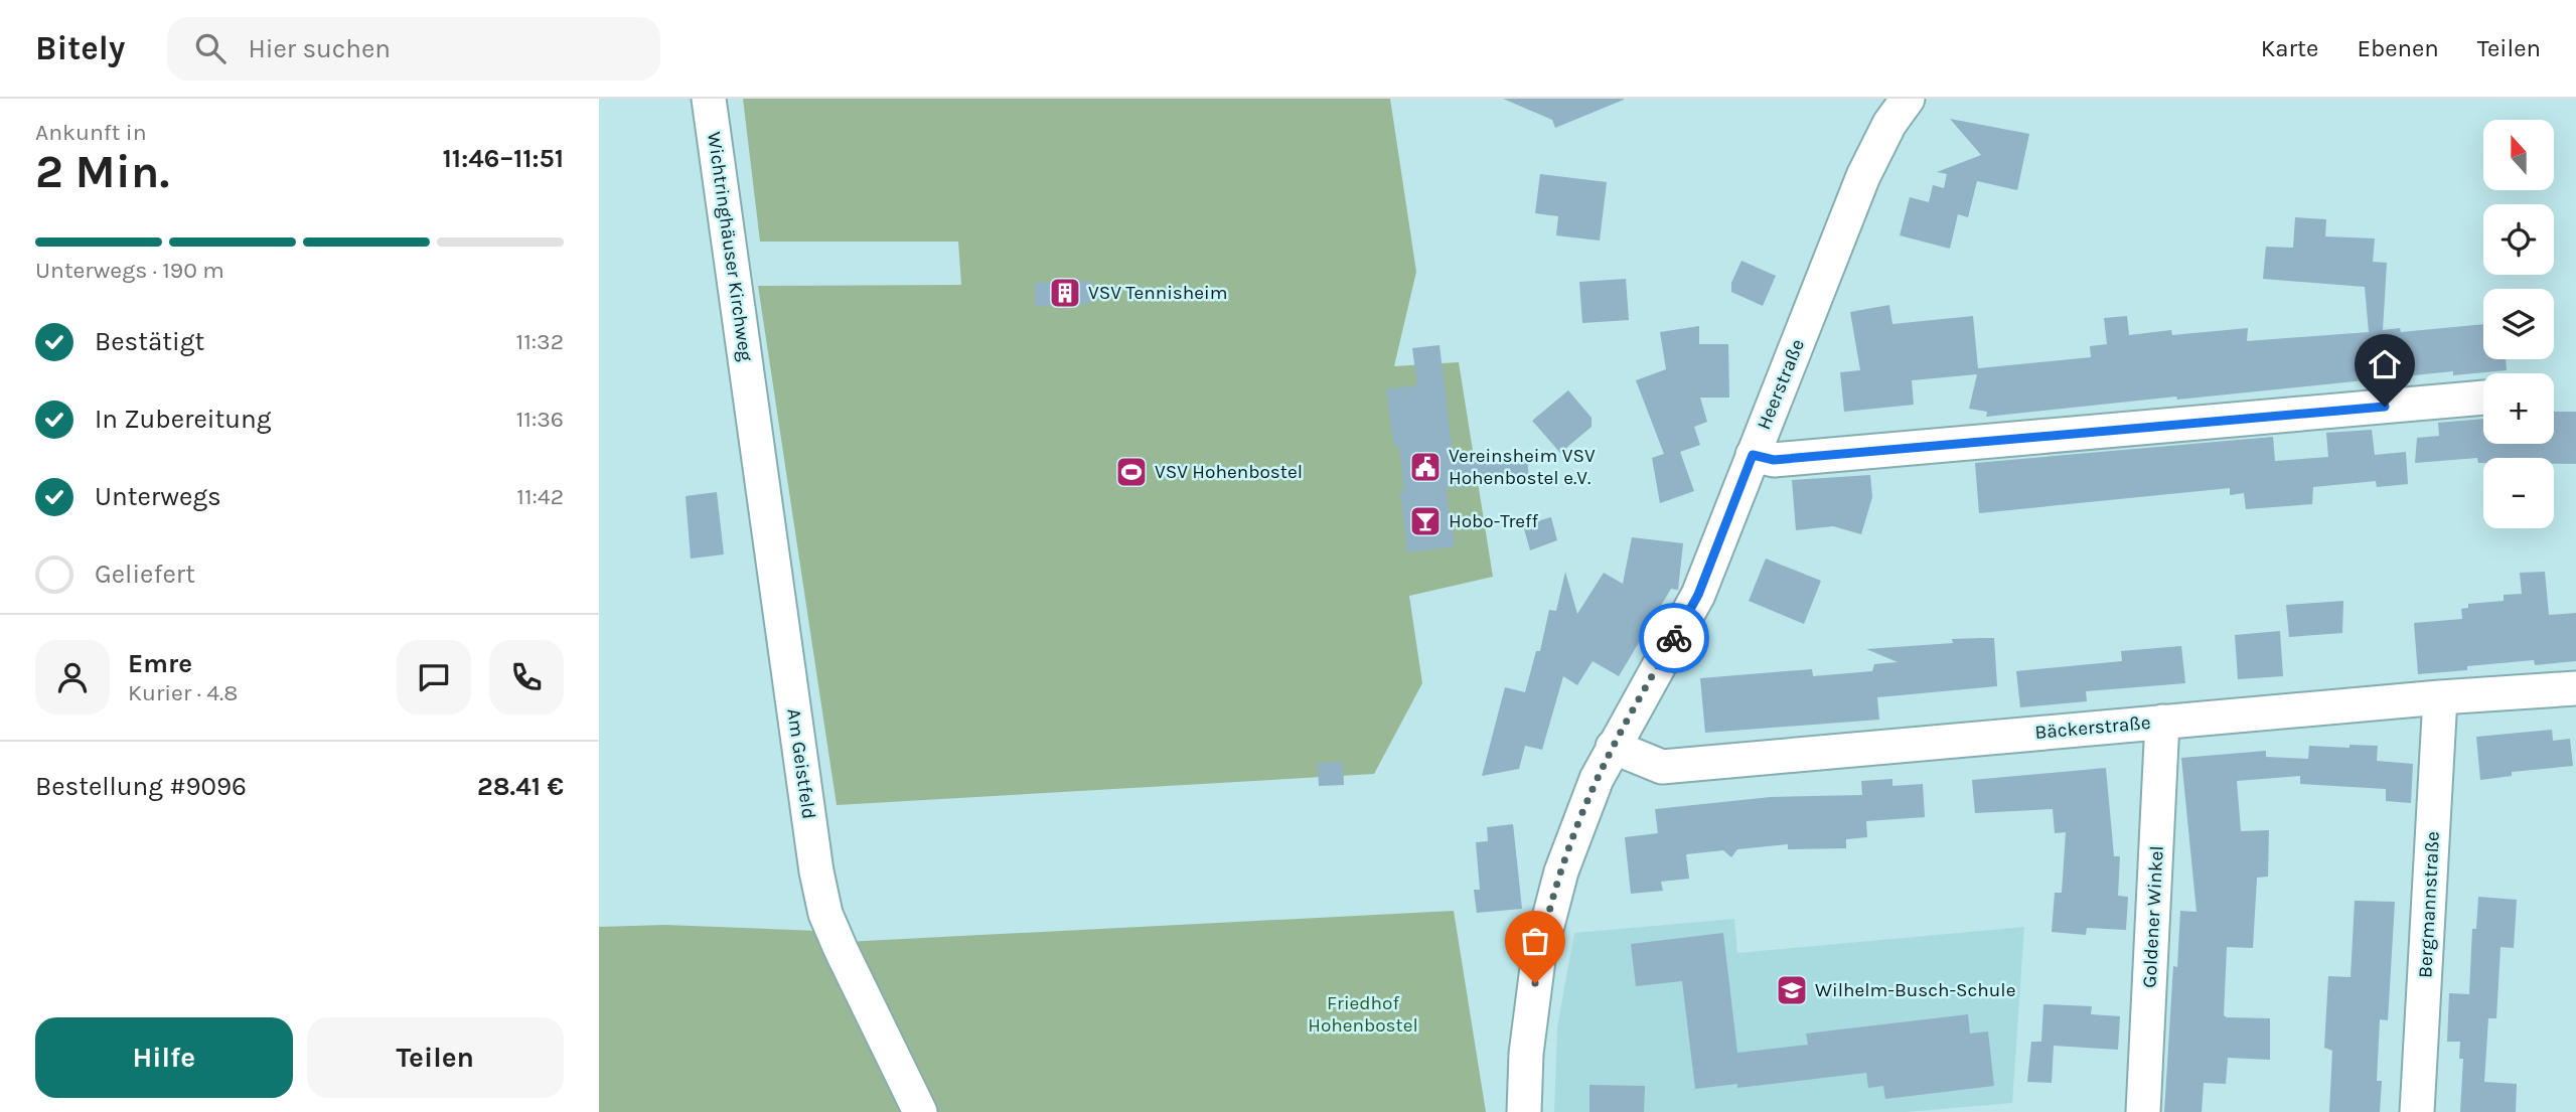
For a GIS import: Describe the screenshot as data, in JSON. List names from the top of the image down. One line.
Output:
{"streets":{"street":["Wichtringhäuser Kirchweg","Heerstraße","Bäckerstraße","Am Geistfeld","Bergmannstraße","Goldener Winkel"]},"crossings":[["Wichtringhäuser Kirchweg","Am Geistfeld"],["Heerstraße","Bäckerstraße"],["Bäckerstraße","Bergmannstraße"],["Bäckerstraße","Goldener Winkel"]],"parks":["Friedhof Hohenbostel"],"places":{"building":["VSV Tennisheim"],"public building":["Vereinsheim VSV Hohenbostel e.V."],"sports":["VSV Hohenbostel"],"bar":["Hobo-Treff"],"school or university":["Wilhelm-Busch-Schule"]},"north":"top","page":{"header":"Bitely","search":"Hier suchen","nav":["Karte","Ebenen","Teilen"],"heading":["2 Min.","Ankunft in","11:46–11:51"],"panel":["Emre","Kurier · 4.8","Bestellung #9096","28.41 €"],"map_buttons":["+","−"],"bar":"Unterwegs · 190 m","list":[["Bestätigt","11:32"],["In Zubereitung","11:36"],["Unterwegs","11:42"],"Geliefert"],"buttons":["Hilfe","Teilen"]}}
